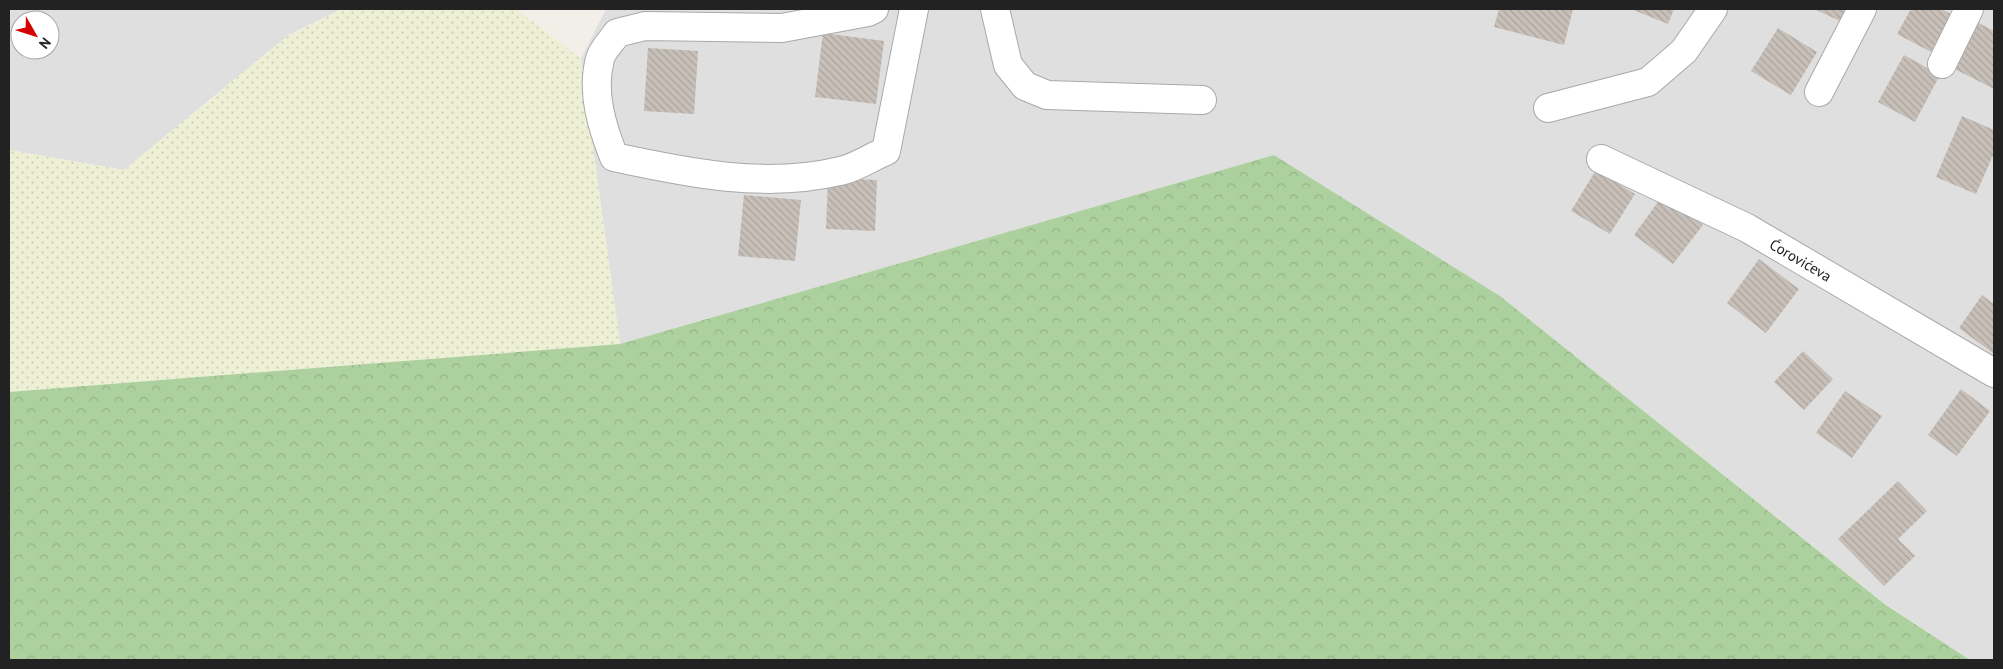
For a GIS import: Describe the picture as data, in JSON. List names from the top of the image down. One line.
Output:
{"streets":{"street":["Ćorovićeva"]},"north":"bottom right"}
